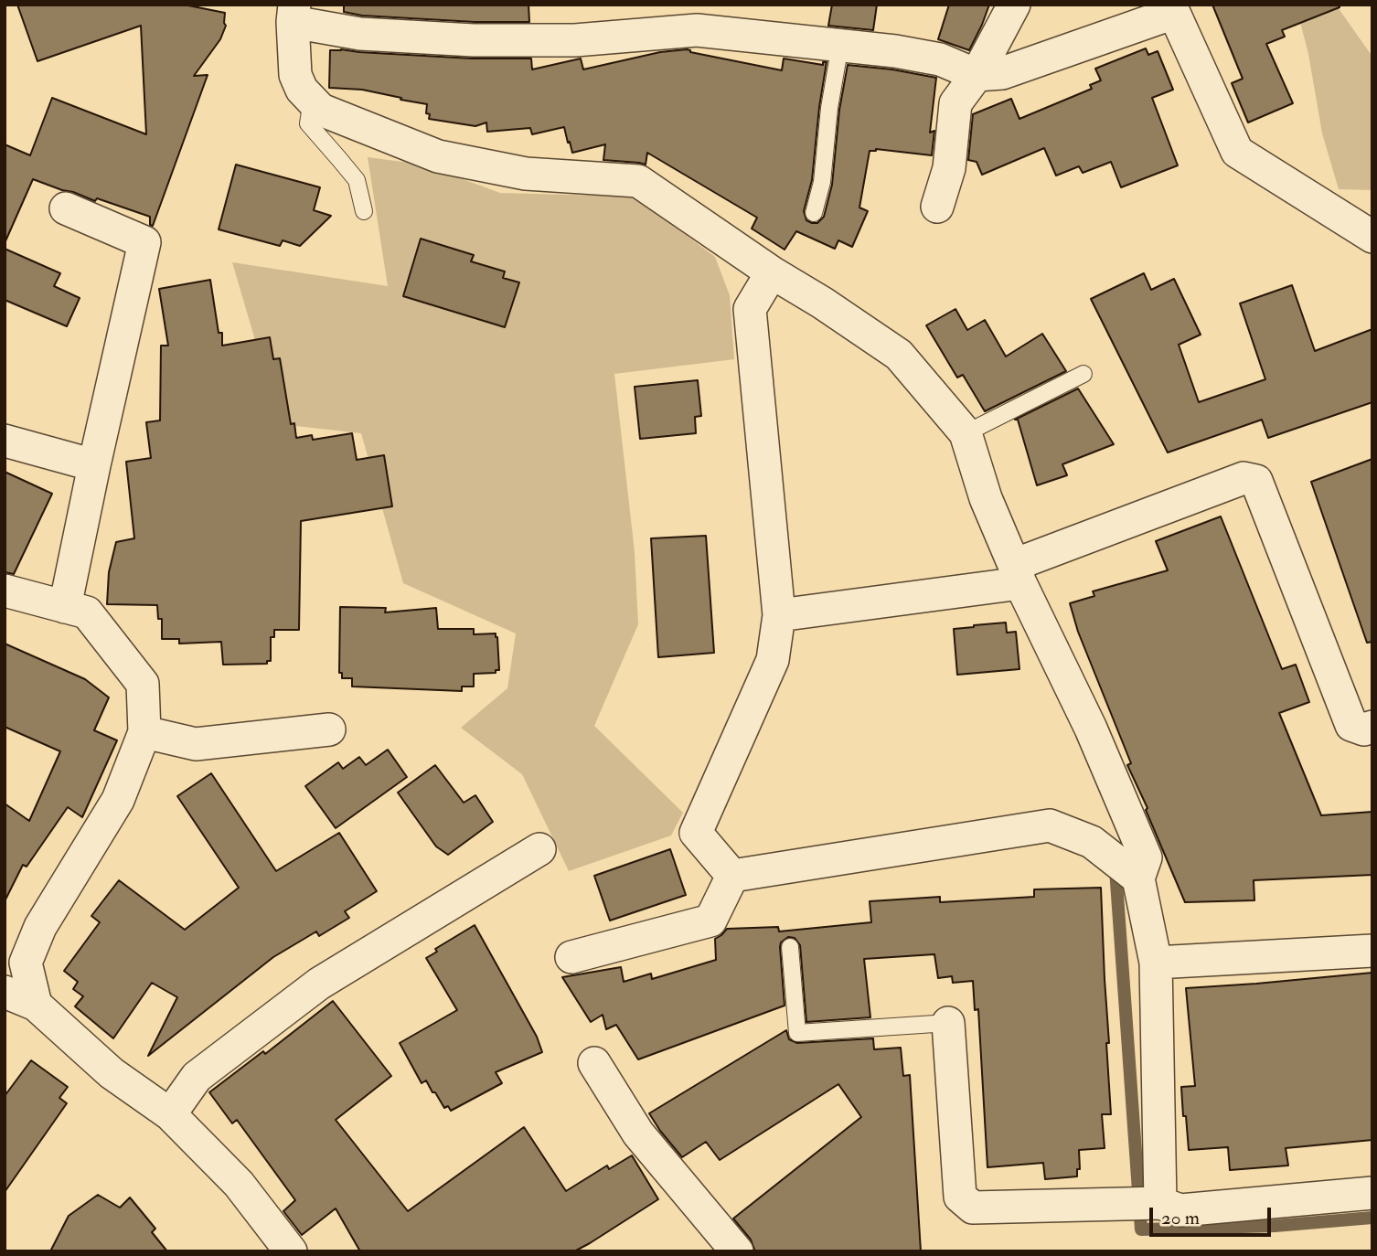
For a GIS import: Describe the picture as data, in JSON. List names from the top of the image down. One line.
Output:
{"scale_bar":"20 m"}
